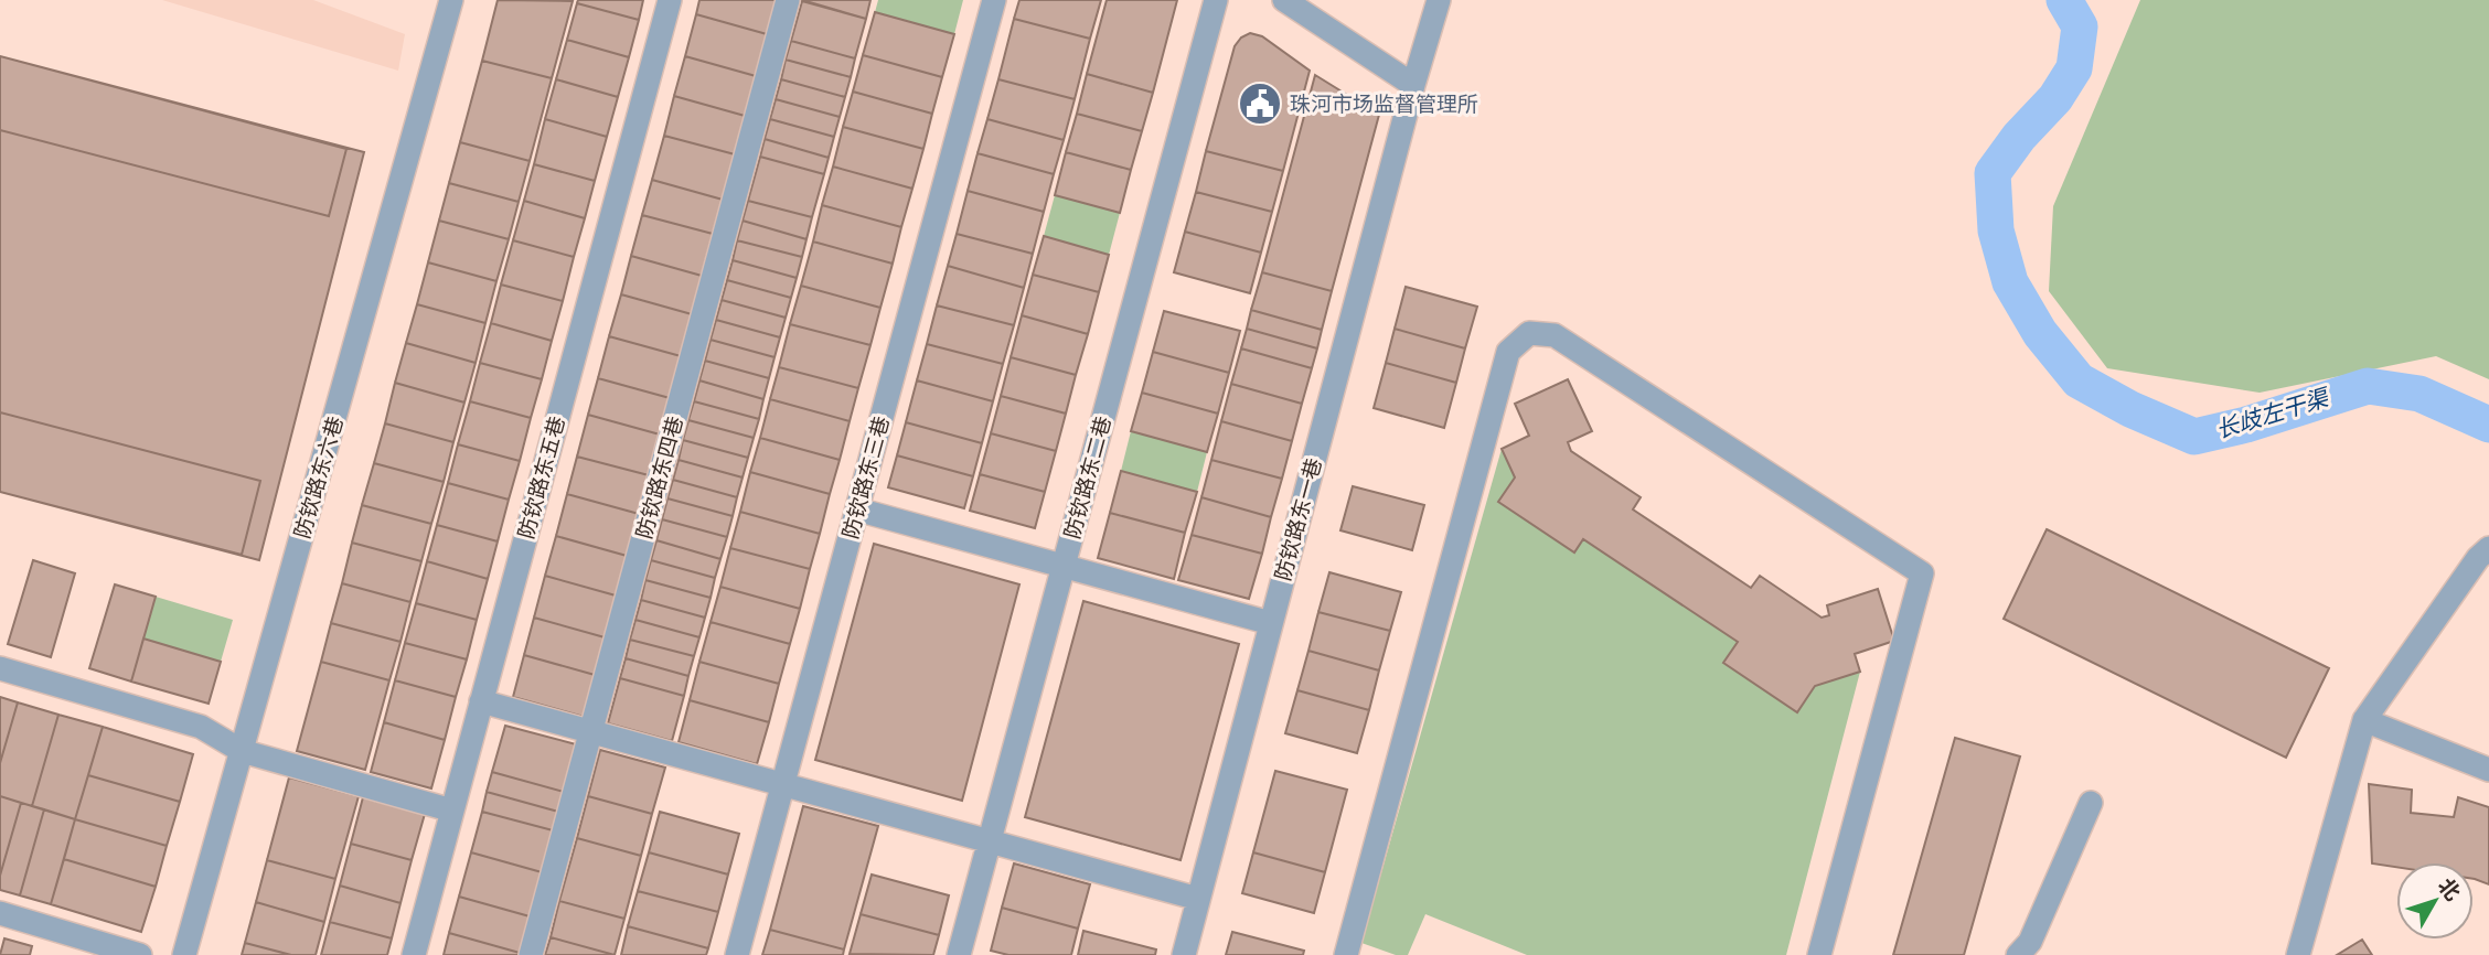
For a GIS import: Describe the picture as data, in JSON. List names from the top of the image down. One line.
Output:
{"streets":{"street":["防钦路东六巷","防钦路东五巷","防钦路东四巷","防钦路东三巷","防钦路东二巷","防钦路东一巷"]},"water":["长歧左干渠"],"places":{"public building":["珠河市场监督管理所"]},"north":"top right"}
